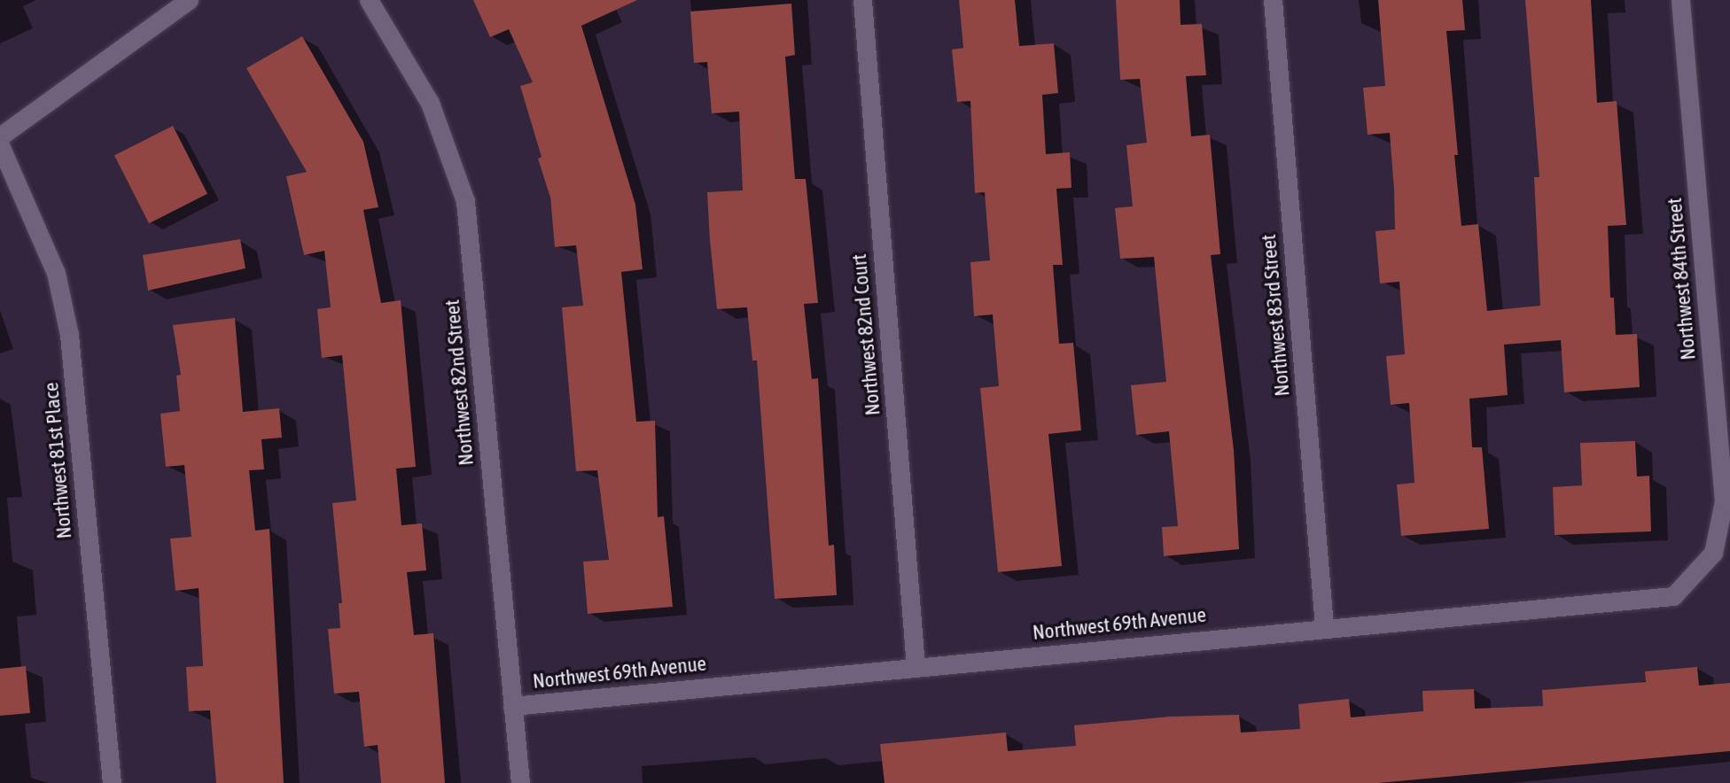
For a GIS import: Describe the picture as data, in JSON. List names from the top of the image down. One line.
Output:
{"streets":{"street":["Northwest 84th Street","Northwest 83rd Street","Northwest 82nd Court","Northwest 82nd Street","Northwest 81st Place","Northwest 69th Avenue"]},"crossings":[["Northwest 84th Street","Northwest 69th Avenue"],["Northwest 83rd Street","Northwest 69th Avenue"],["Northwest 82nd Court","Northwest 69th Avenue"],["Northwest 82nd Street","Northwest 69th Avenue"]]}
